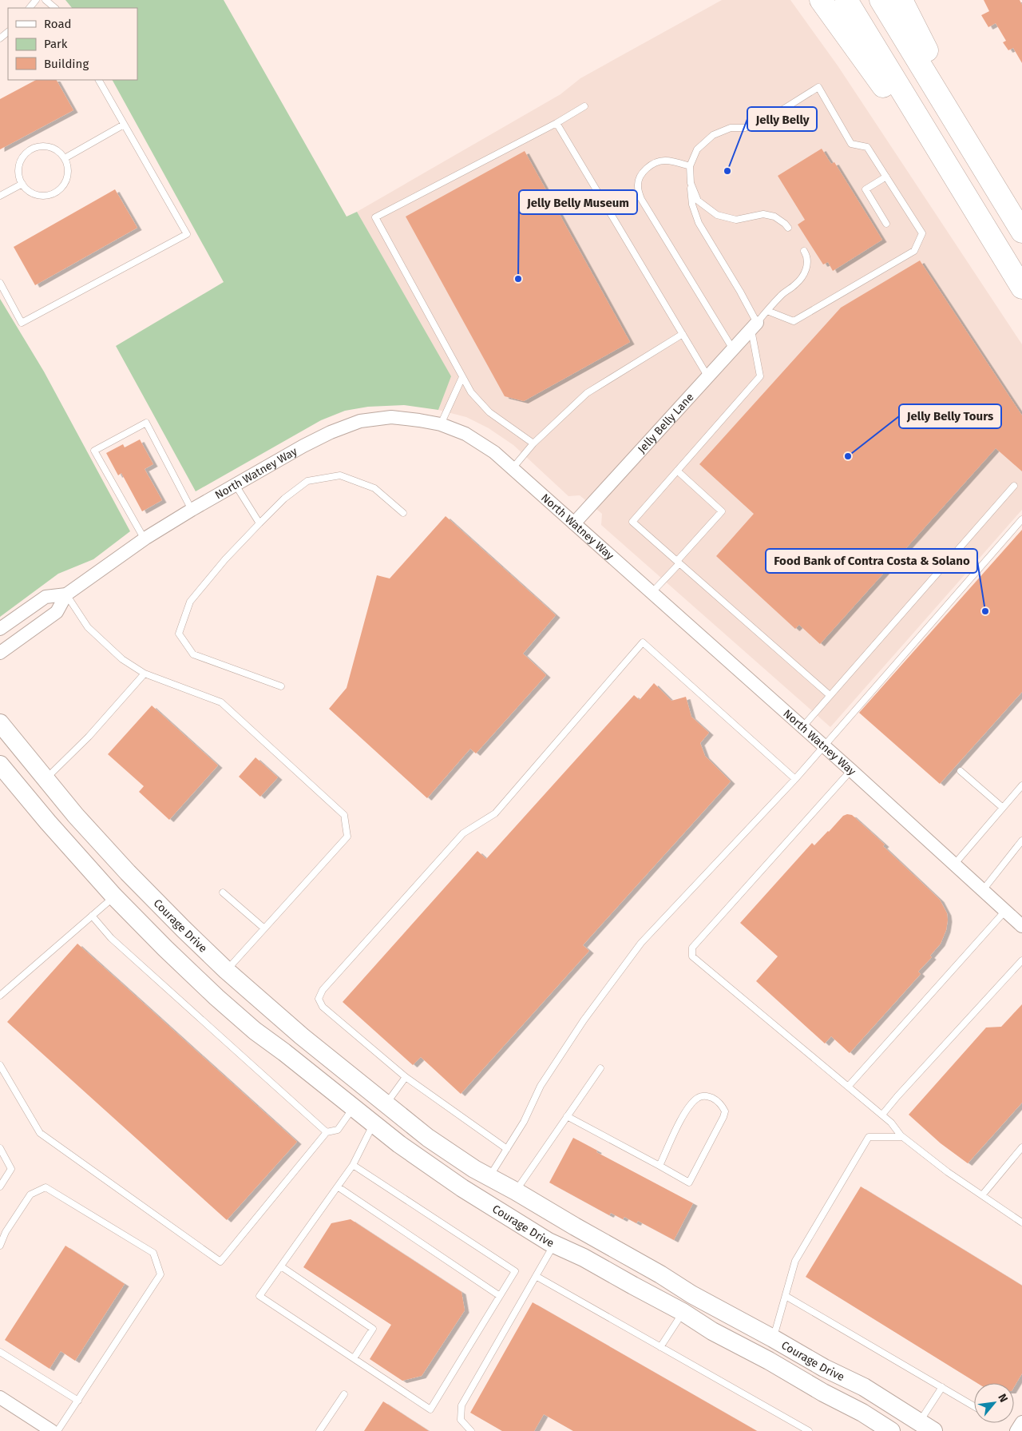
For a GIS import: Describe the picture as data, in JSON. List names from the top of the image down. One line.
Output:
{"streets":{"street":["Jelly Belly Lane","North Watney Way","Courage Drive"]},"crossings":[["Jelly Belly Lane","North Watney Way"]],"places":["Jelly Belly","Jelly Belly Museum","Jelly Belly Tours","Food Bank of Contra Costa & Solano"],"legend":["Road","Park","Building"],"north":"top right"}
